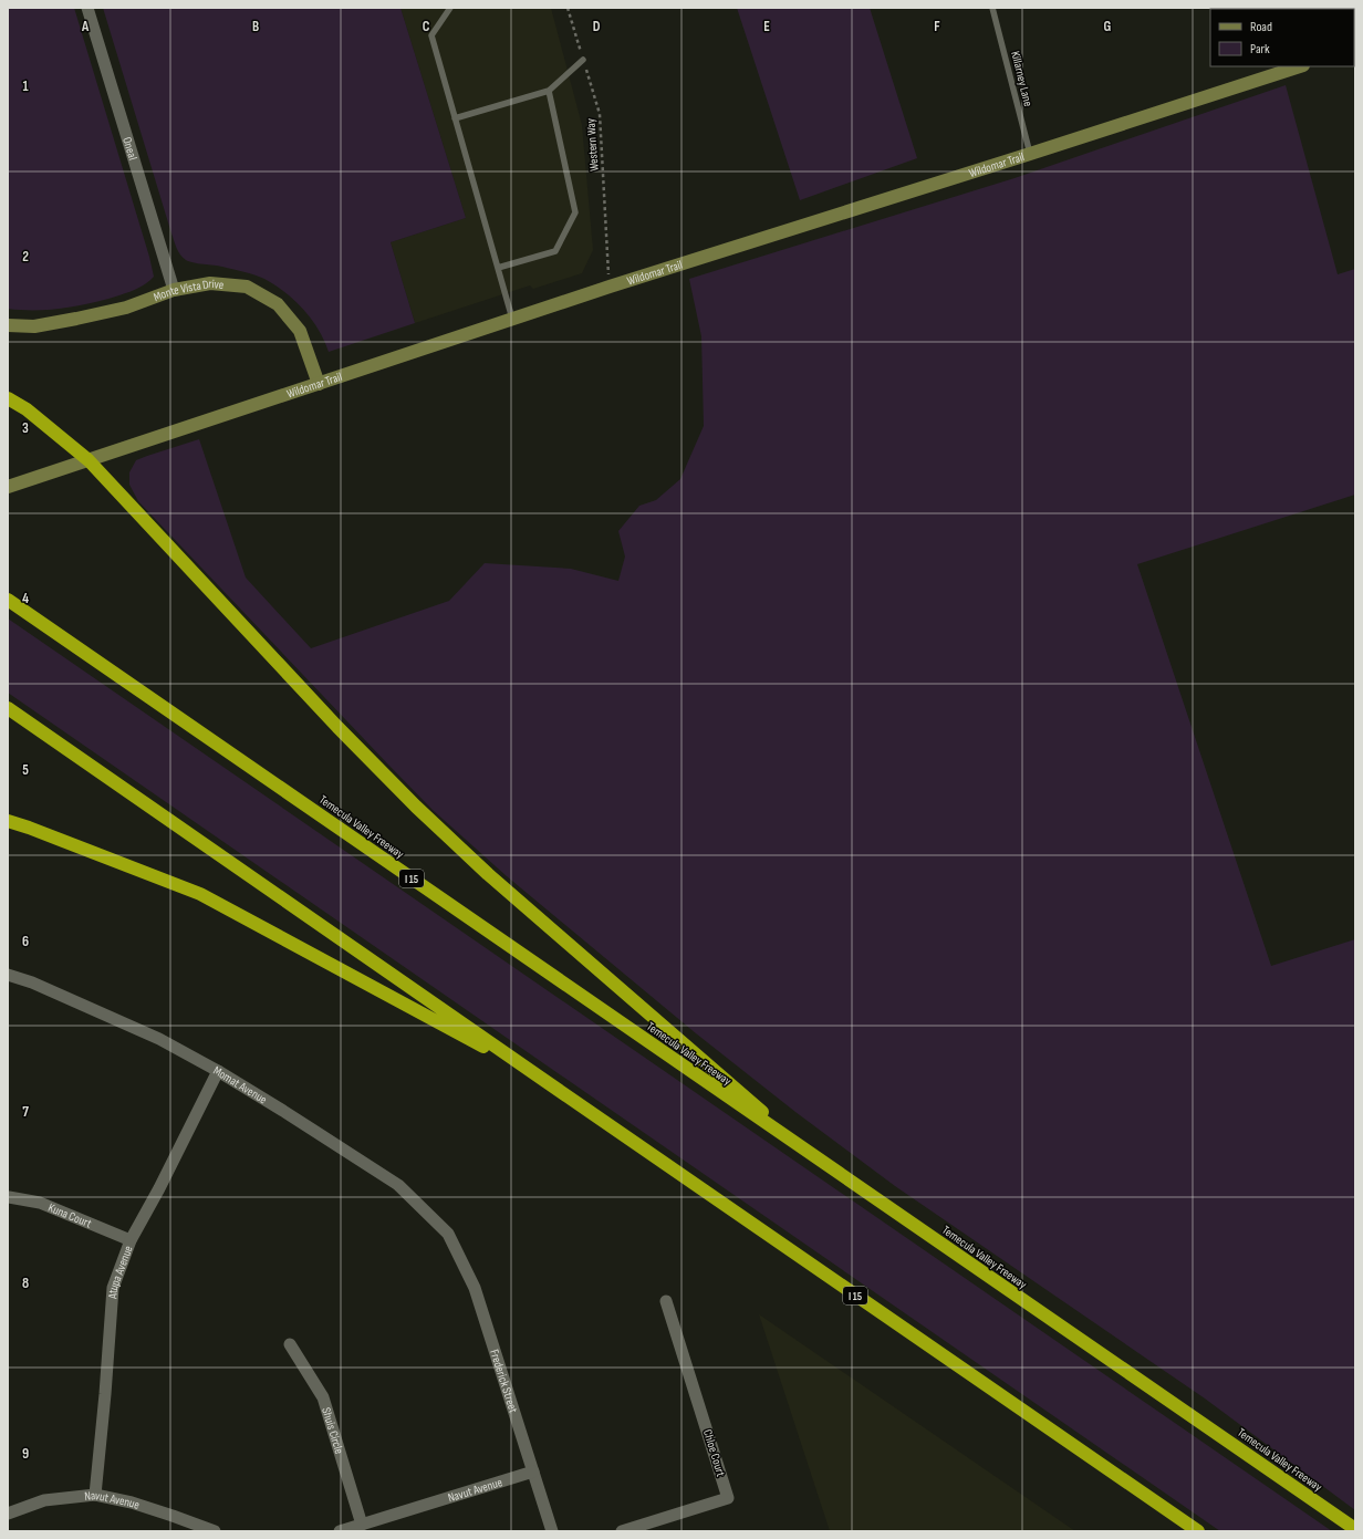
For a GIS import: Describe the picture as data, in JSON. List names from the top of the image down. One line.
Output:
{"streets":{"highway":["Temecula Valley Freeway","I 15"],"main road":["Wildomar Trail","Monte Vista Drive"],"street":["Oneal","Momat Avenue","Kuna Court","Atupa Avenue","Frederick Street","Shuis Circle","Chloe Court","Navut Avenue"],"lane":["Killarney Lane"],"path":["Western Way"]},"crossings":[["Killarney Lane","Wildomar Trail"],["Western Way","Wildomar Trail"],["Oneal","Monte Vista Drive"],["Wildomar Trail","Monte Vista Drive"],["Momat Avenue","Atupa Avenue"],["Momat Avenue","Frederick Street"],["Kuna Court","Atupa Avenue"],["Atupa Avenue","Navut Avenue"],["Frederick Street","Navut Avenue"],["Shuis Circle","Navut Avenue"]],"legend":["Road","Park"],"grid":{"columns":["A","B","C","D","E","F","G"],"rows":["1","2","3","4","5","6","7","8","9"]}}
